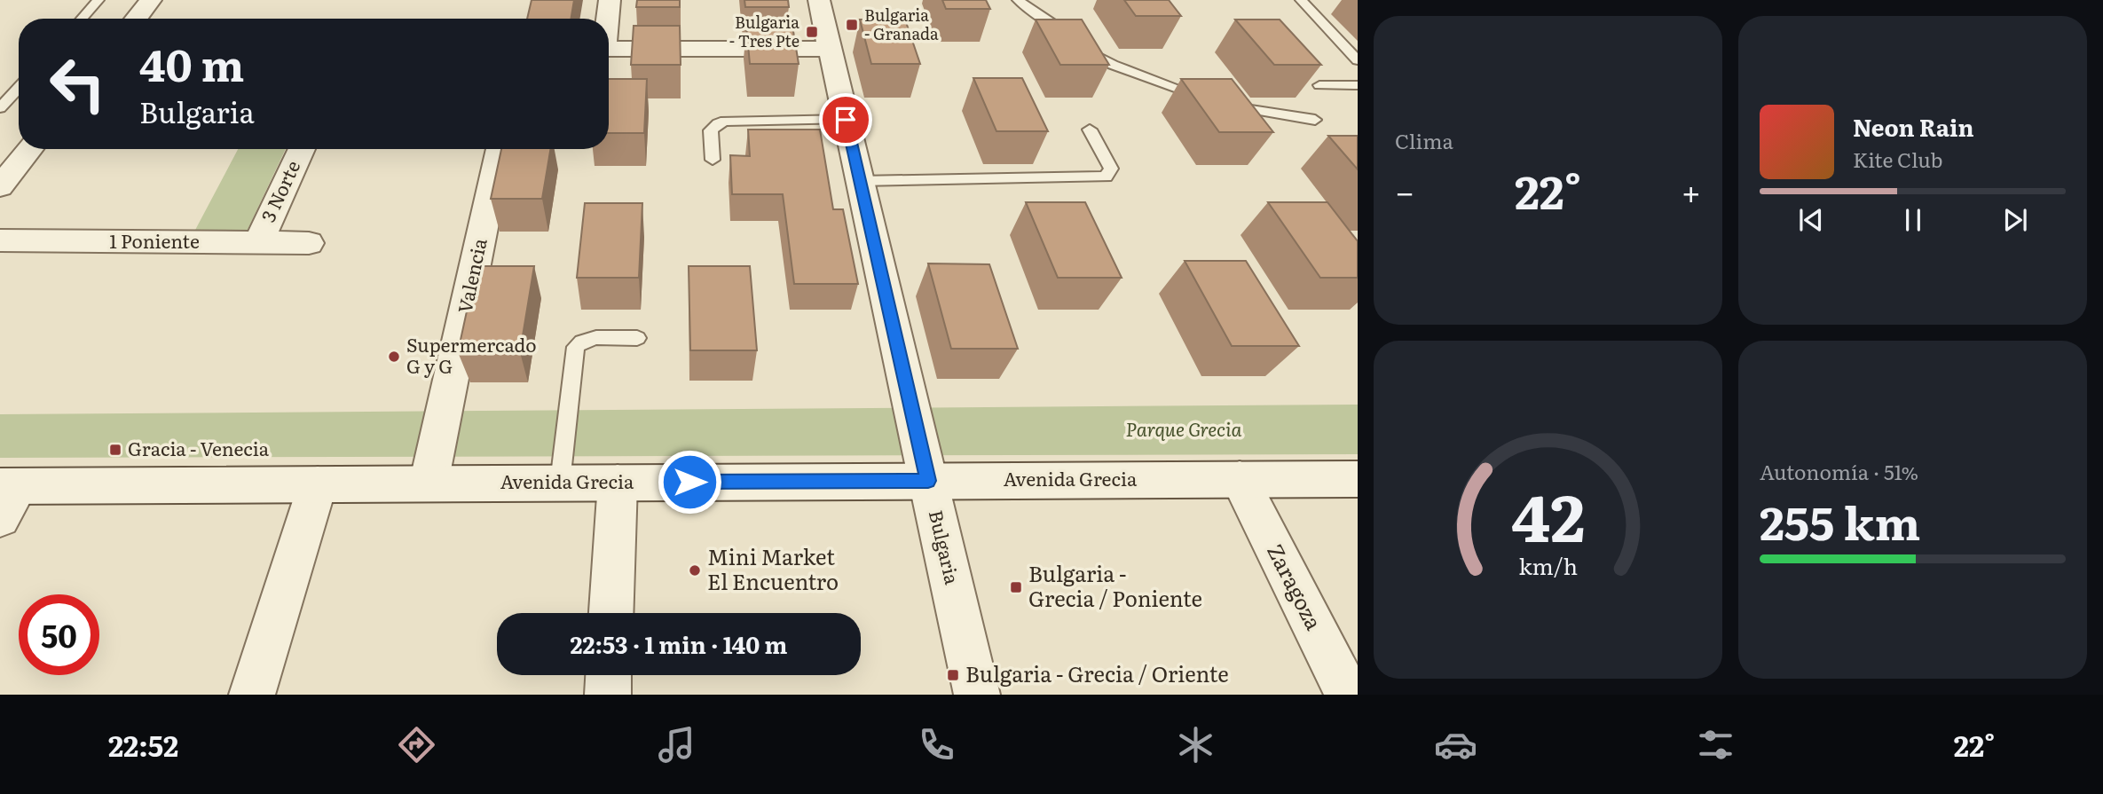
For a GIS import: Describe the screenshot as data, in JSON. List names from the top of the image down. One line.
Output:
{"streets":{"street":["3 Norte","1 Poniente","Valencia","Avenida Grecia","Bulgaria","Zaragoza"]},"crossings":[["3 Norte","1 Poniente"],["Valencia","Avenida Grecia"],["Avenida Grecia","Bulgaria"],["Avenida Grecia","Zaragoza"]],"parks":["Parque Grecia"],"places":{"transit":["Bulgaria - Granada","Bulgaria - Tres Pte","Gracia - Venecia","Bulgaria - Grecia / Poniente","Bulgaria - Grecia / Oriente"],"other":["Supermercado G y G","Mini Market El Encuentro"]},"page":{"tile":["Clima",["Autonomía · 51%","255 km"]],"turn":["40 m","Bulgaria"],"song":["Neon Rain","Kite Club"],"heat":["−","22°","+"],"limit":"50","trip":"22:53 · 1 min · 140 m","tabs":["22:52","22°"],"gauge":["42","km/h"]}}
